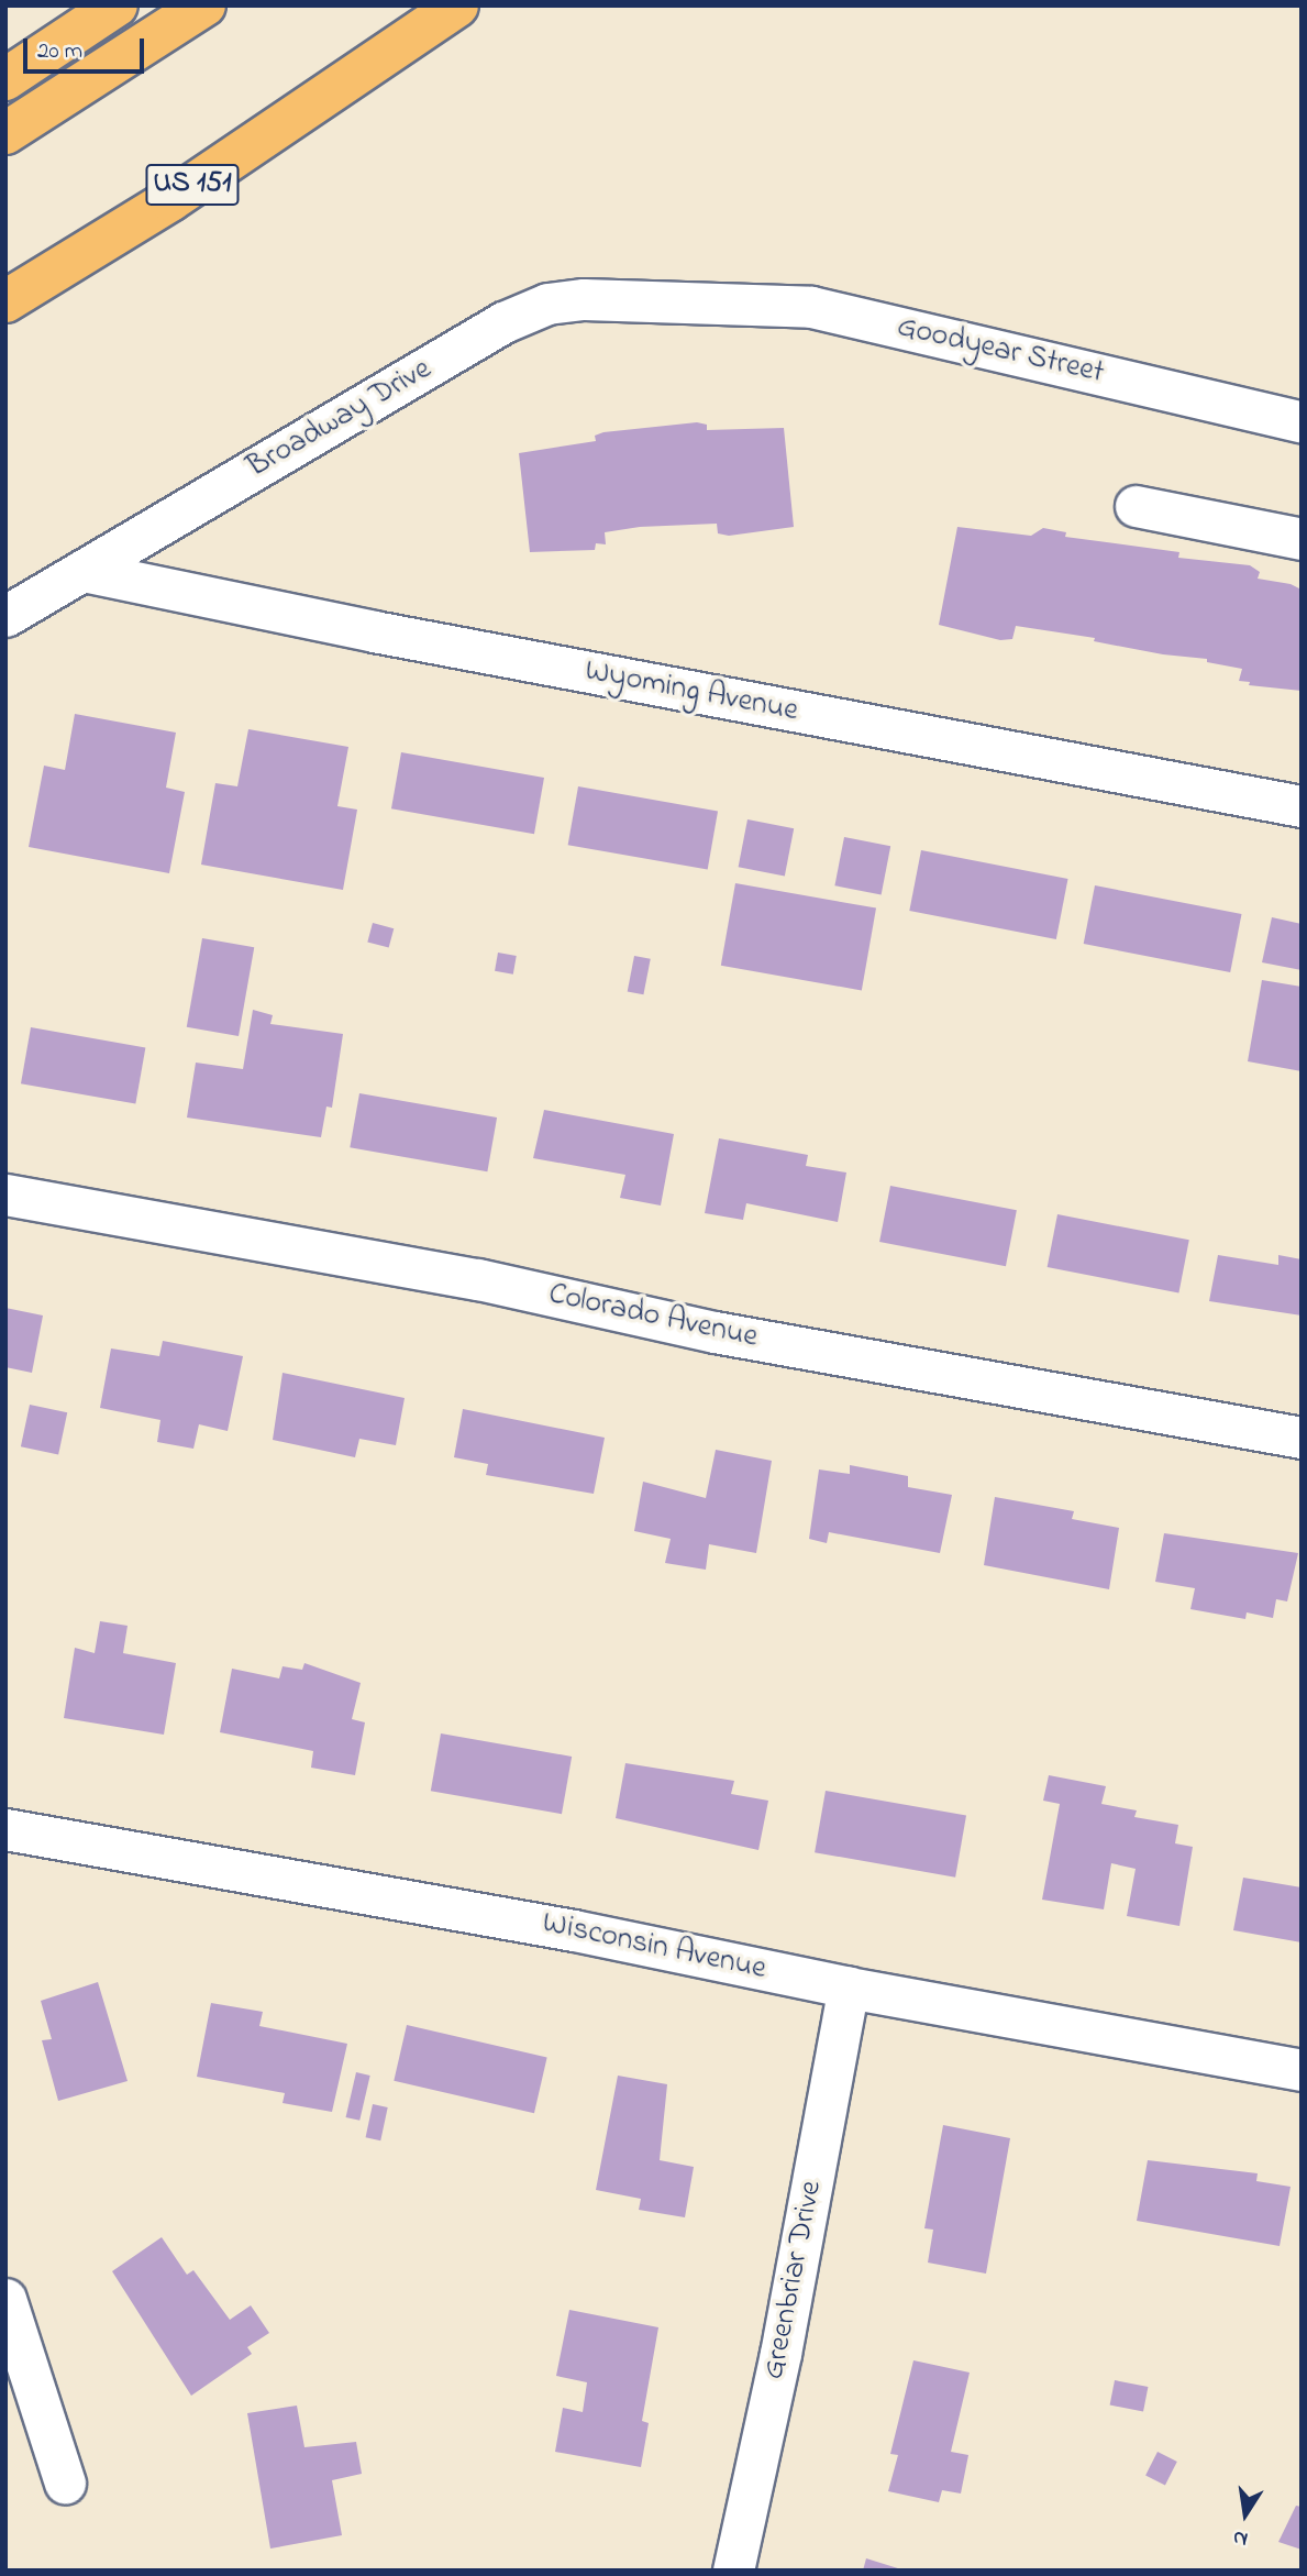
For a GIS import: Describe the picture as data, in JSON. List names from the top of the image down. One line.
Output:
{"streets":{"highway":["US 151"],"street":["Goodyear Street","Broadway Drive","Wyoming Avenue","Colorado Avenue","Wisconsin Avenue","Greenbriar Drive"]},"crossings":[["Goodyear Street","Broadway Drive"],["Broadway Drive","Wyoming Avenue"],["Wisconsin Avenue","Greenbriar Drive"]],"scale_bar":"20 m","north":"bottom"}
